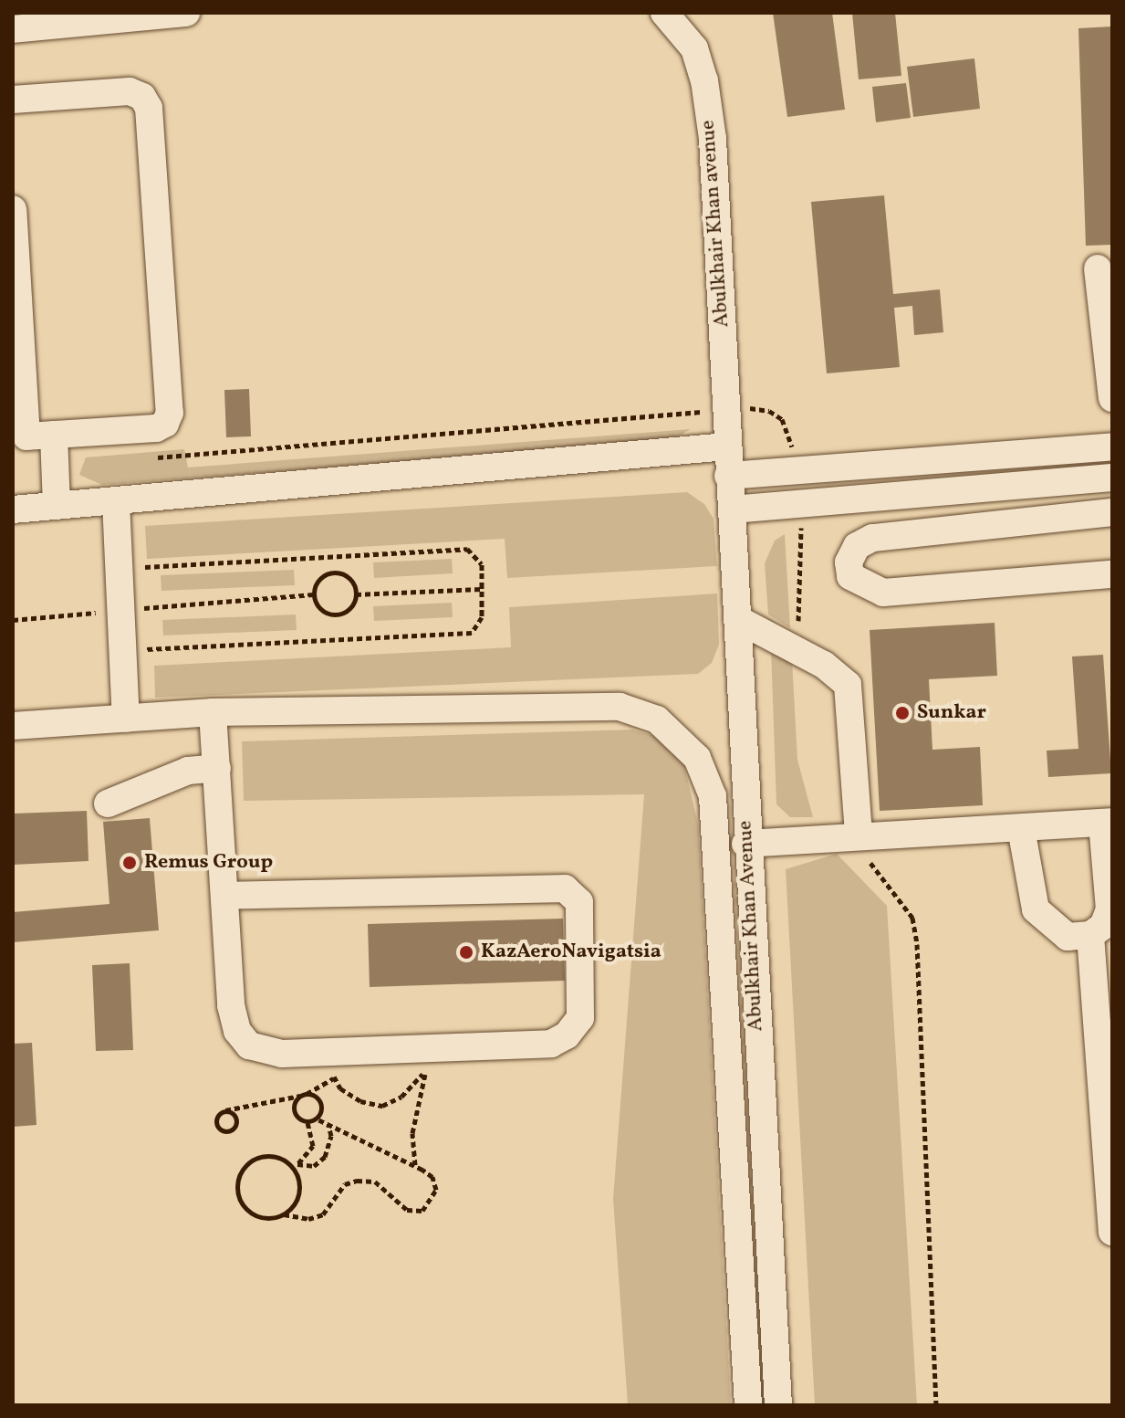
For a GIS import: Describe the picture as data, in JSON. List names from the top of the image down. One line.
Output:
{"streets":{"street":["Abulkhair Khan avenue","Abulkhair Khan Avenue"]},"crossings":[["Abulkhair Khan avenue","Abulkhair Khan Avenue"]],"places":["Sunkar","Remus Group","KazAeroNavigatsia"]}
